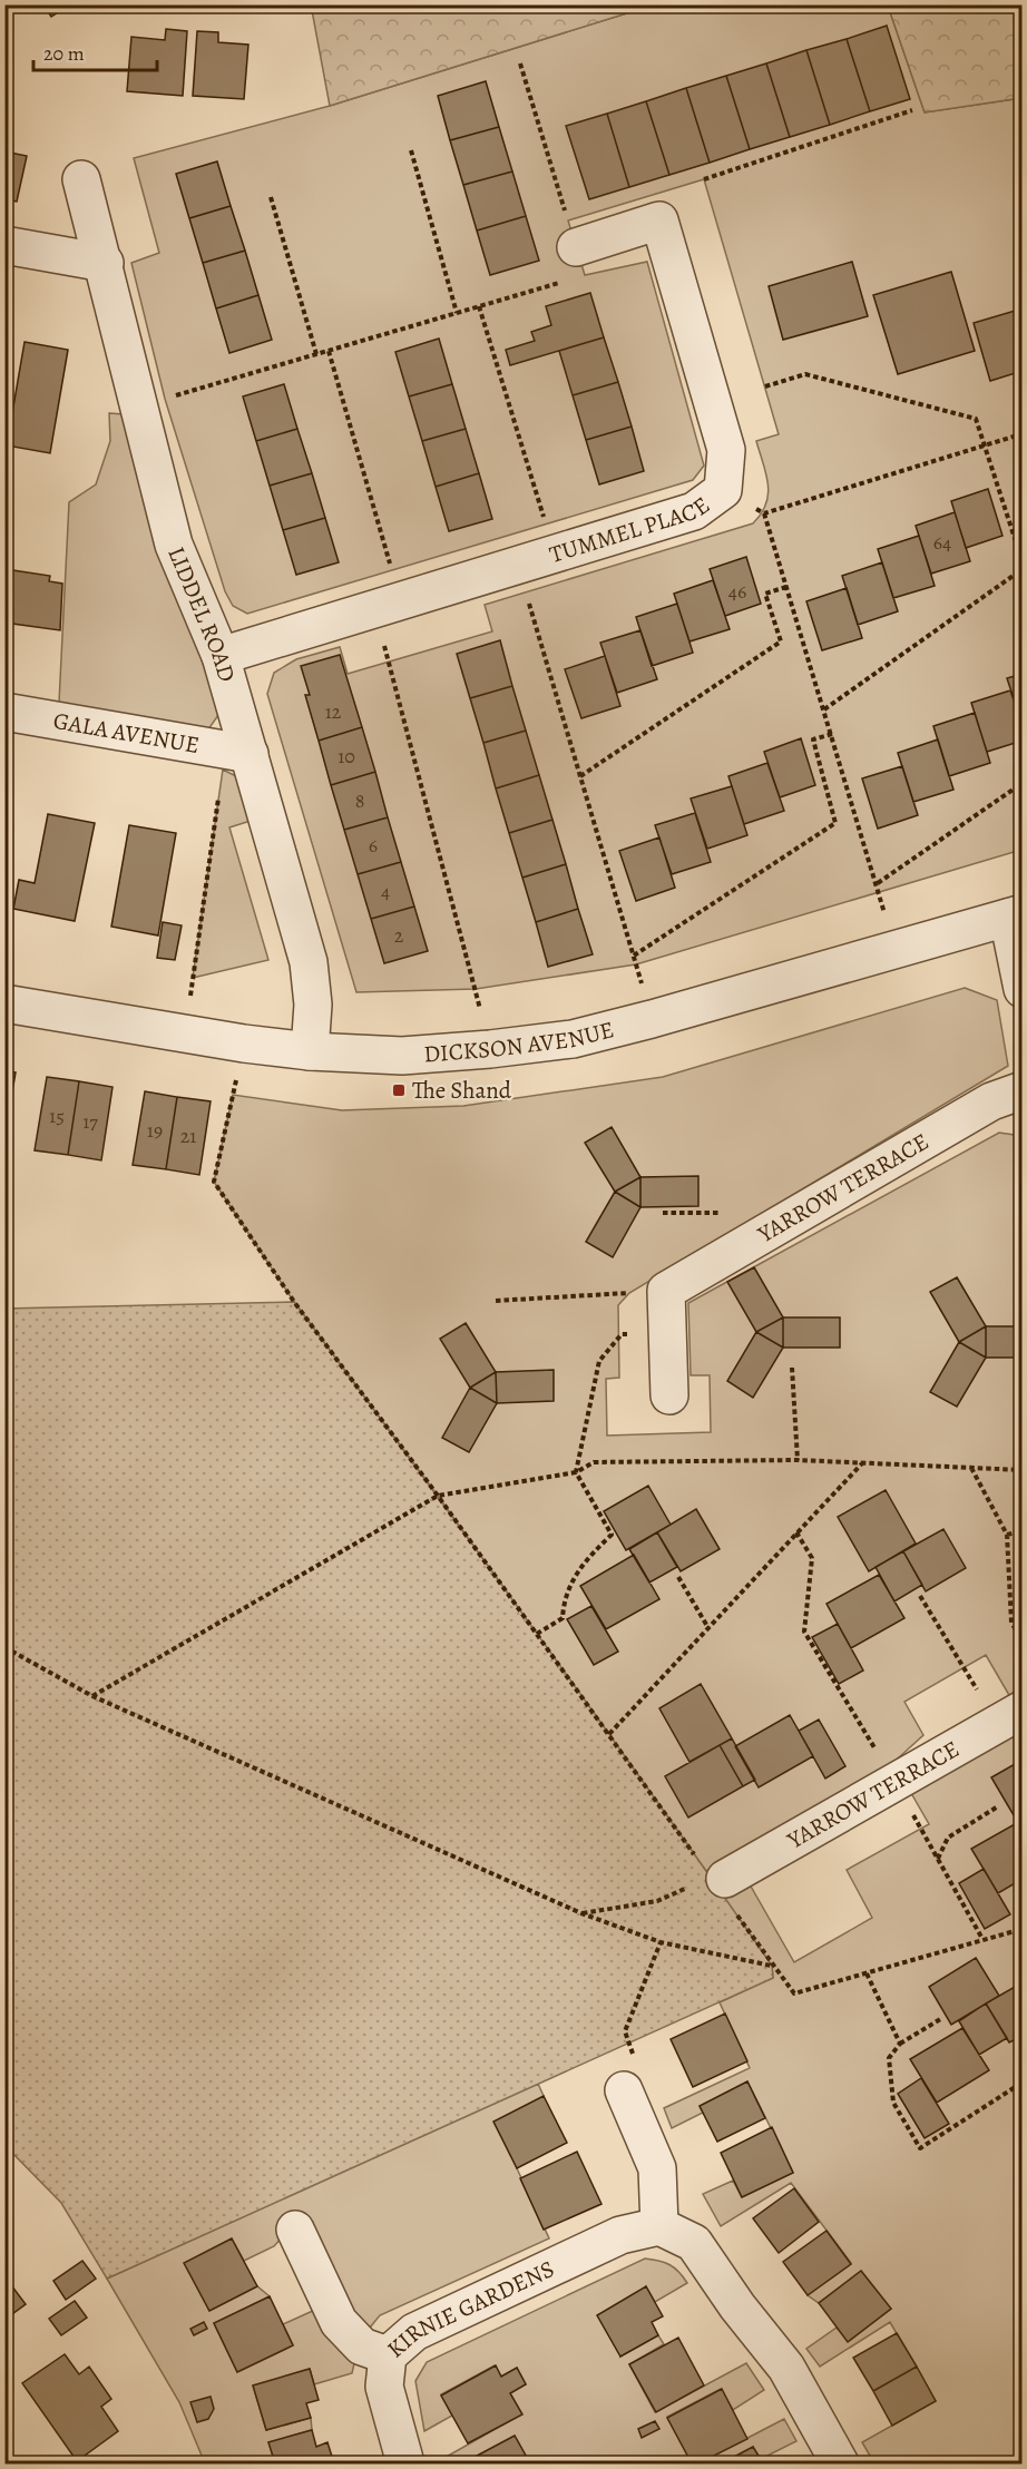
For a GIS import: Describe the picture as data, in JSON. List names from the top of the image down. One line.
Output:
{"streets":{"street":["TUMMEL PLACE","LIDDEL ROAD","GALA AVENUE","DICKSON AVENUE","YARROW TERRACE","KIRNIE GARDENS"]},"crossings":[["TUMMEL PLACE","LIDDEL ROAD"],["LIDDEL ROAD","GALA AVENUE"],["LIDDEL ROAD","DICKSON AVENUE"]],"places":{"transit":["The Shand"]},"house_numbers":["64","46","12","10","8","6","4","2","15","17","19","21"],"scale_bar":"20 m"}
